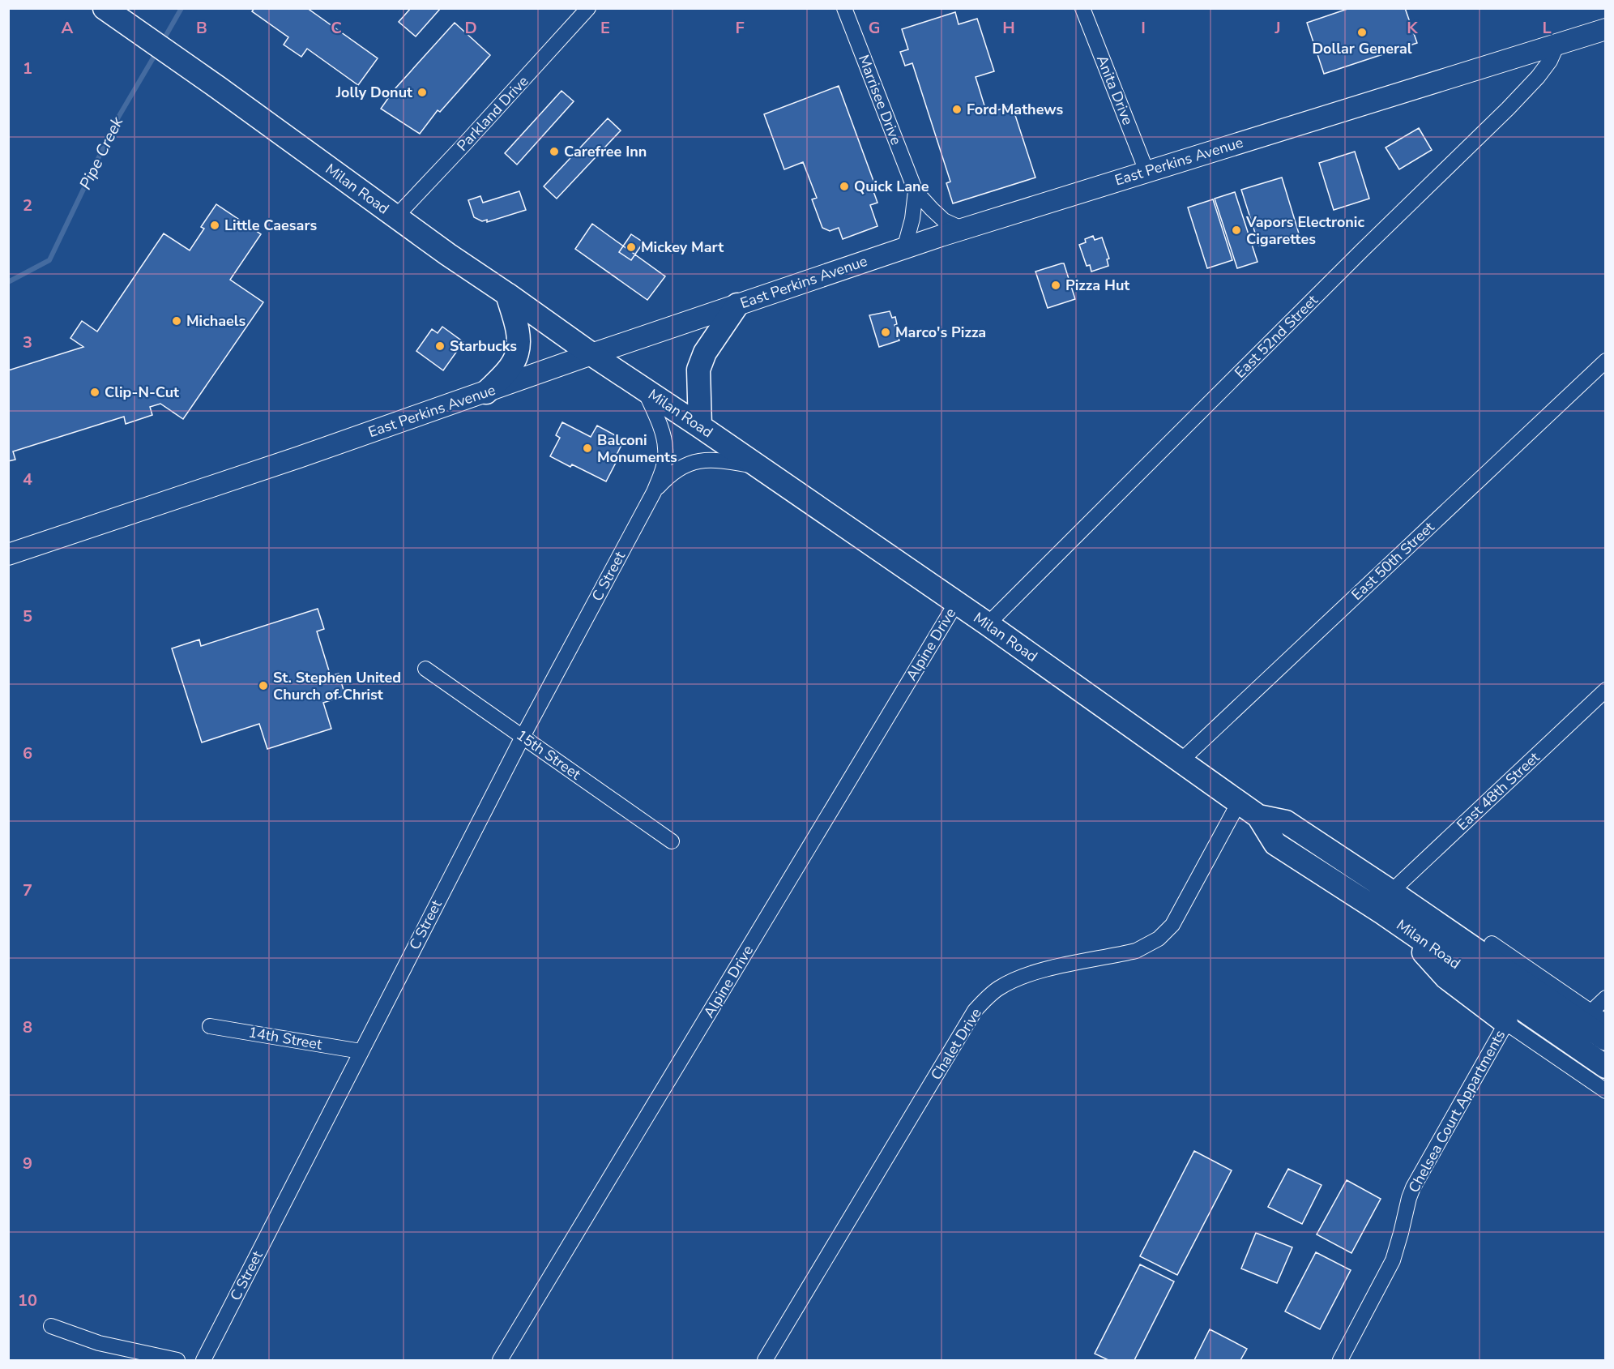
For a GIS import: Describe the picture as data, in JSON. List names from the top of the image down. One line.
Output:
{"streets":{"main road":["East Perkins Avenue","Milan Road"],"street":["Anita Drive","Marrisee Drive","Parkland Drive","East 52nd Street","East 50th Street","C Street","Alpine Drive","15th Street","East 48th Street","14th Street","Chalet Drive","Chelsea Court Appartments"]},"crossings":[["Anita Drive","East Perkins Avenue"],["Marrisee Drive","East Perkins Avenue"],["Parkland Drive","Milan Road"],["East Perkins Avenue","Milan Road"],["East Perkins Avenue","East 52nd Street"],["Milan Road","East 52nd Street"],["Milan Road","East 50th Street"],["Milan Road","C Street"],["Milan Road","Alpine Drive"],["Milan Road","East 48th Street"],["Milan Road","Chalet Drive"],["C Street","15th Street"],["C Street","14th Street"]],"water":["Pipe Creek"],"places":["Dollar General","Jolly Donut","Ford Mathews","Carefree Inn","Quick Lane","Little Caesars","Vapors Electronic Cigarettes","Mickey Mart","Pizza Hut","Michaels","Marco's Pizza","Starbucks","Clip-N-Cut","Balconi Monuments","St. Stephen United Church of Christ"],"grid":{"columns":["A","B","C","D","E","F","G","H","I","J","K","L"],"rows":["1","2","3","4","5","6","7","8","9","10"]}}
